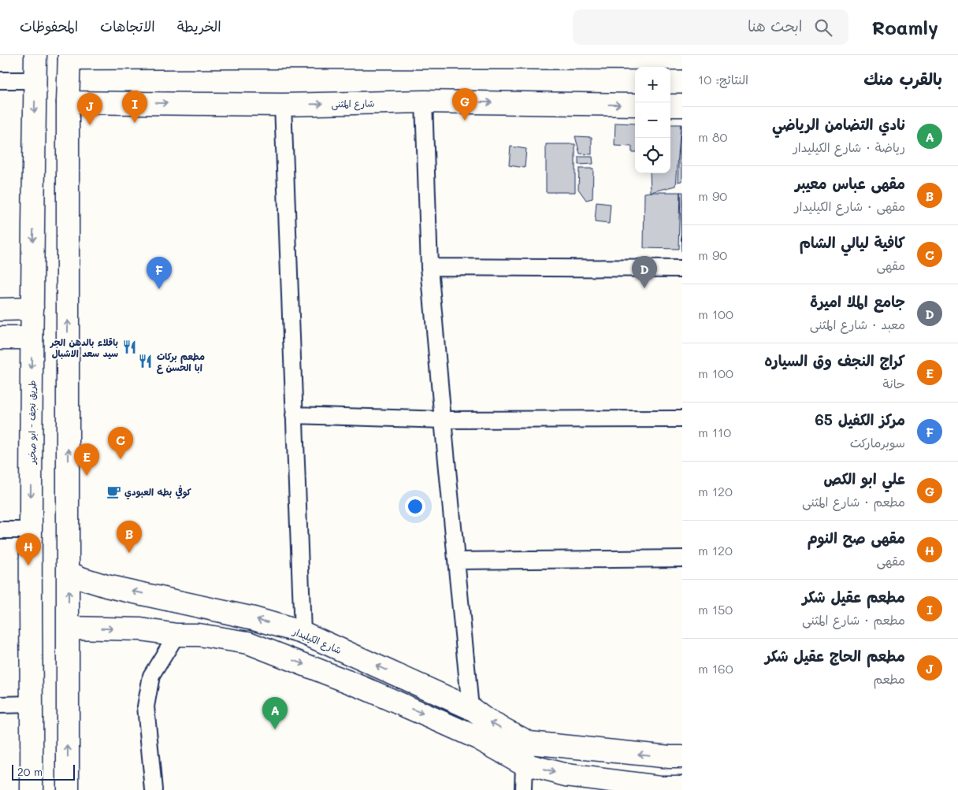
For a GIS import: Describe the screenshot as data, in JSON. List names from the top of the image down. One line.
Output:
{"streets":{"main road":["شارع المثنى","طريق نجف - ابو صخير","شارع الكيليدار"]},"places":{"restaurant":["باقلاء بالدهن الحر سيد سعد الاشبال","مطعم بركات ابا الحسن ع"],"cafe":["كوفي بطه العبودي"]},"scale_bar":"20 m","page":{"header":"Roamly","search":"ابحث هنا","nav":["الخريطة","الاتجاهات","المحفوظات"],"heading":["بالقرب منك","النتائج: 10"],"map_buttons":["+","−"],"pins":["G","I","J","D","F","C","E","B","H","A"],"list":[{"mark":"A","name":"نادي التضامن الرياضي","note":"رياضة · شارع الكيليدار","value":"80 m"},{"mark":"B","name":"مقهى عباس معيبر","note":"مقهى · شارع الكيليدار","value":"90 m"},{"mark":"C","name":"كافية ليالي الشام","note":"مقهى","value":"90 m"},{"mark":"D","name":"جامع الملا اميرة","note":"معبد · شارع المثنى","value":"100 m"},{"mark":"E","name":"كراج النجف وق السياره","note":"حانة","value":"100 m"},{"mark":"F","name":"مركز الكفيل 65","note":"سوبرماركت","value":"110 m"},{"mark":"G","name":"علي ابو الكص","note":"مطعم · شارع المثنى","value":"120 m"},{"mark":"H","name":"مقهى صح النوم","note":"مقهى","value":"120 m"},{"mark":"I","name":"مطعم عقيل شكر","note":"مطعم · شارع المثنى","value":"150 m"},{"mark":"J","name":"مطعم الحاج عقيل شكر","note":"مطعم","value":"160 m"}],"scale":"20 m"}}
